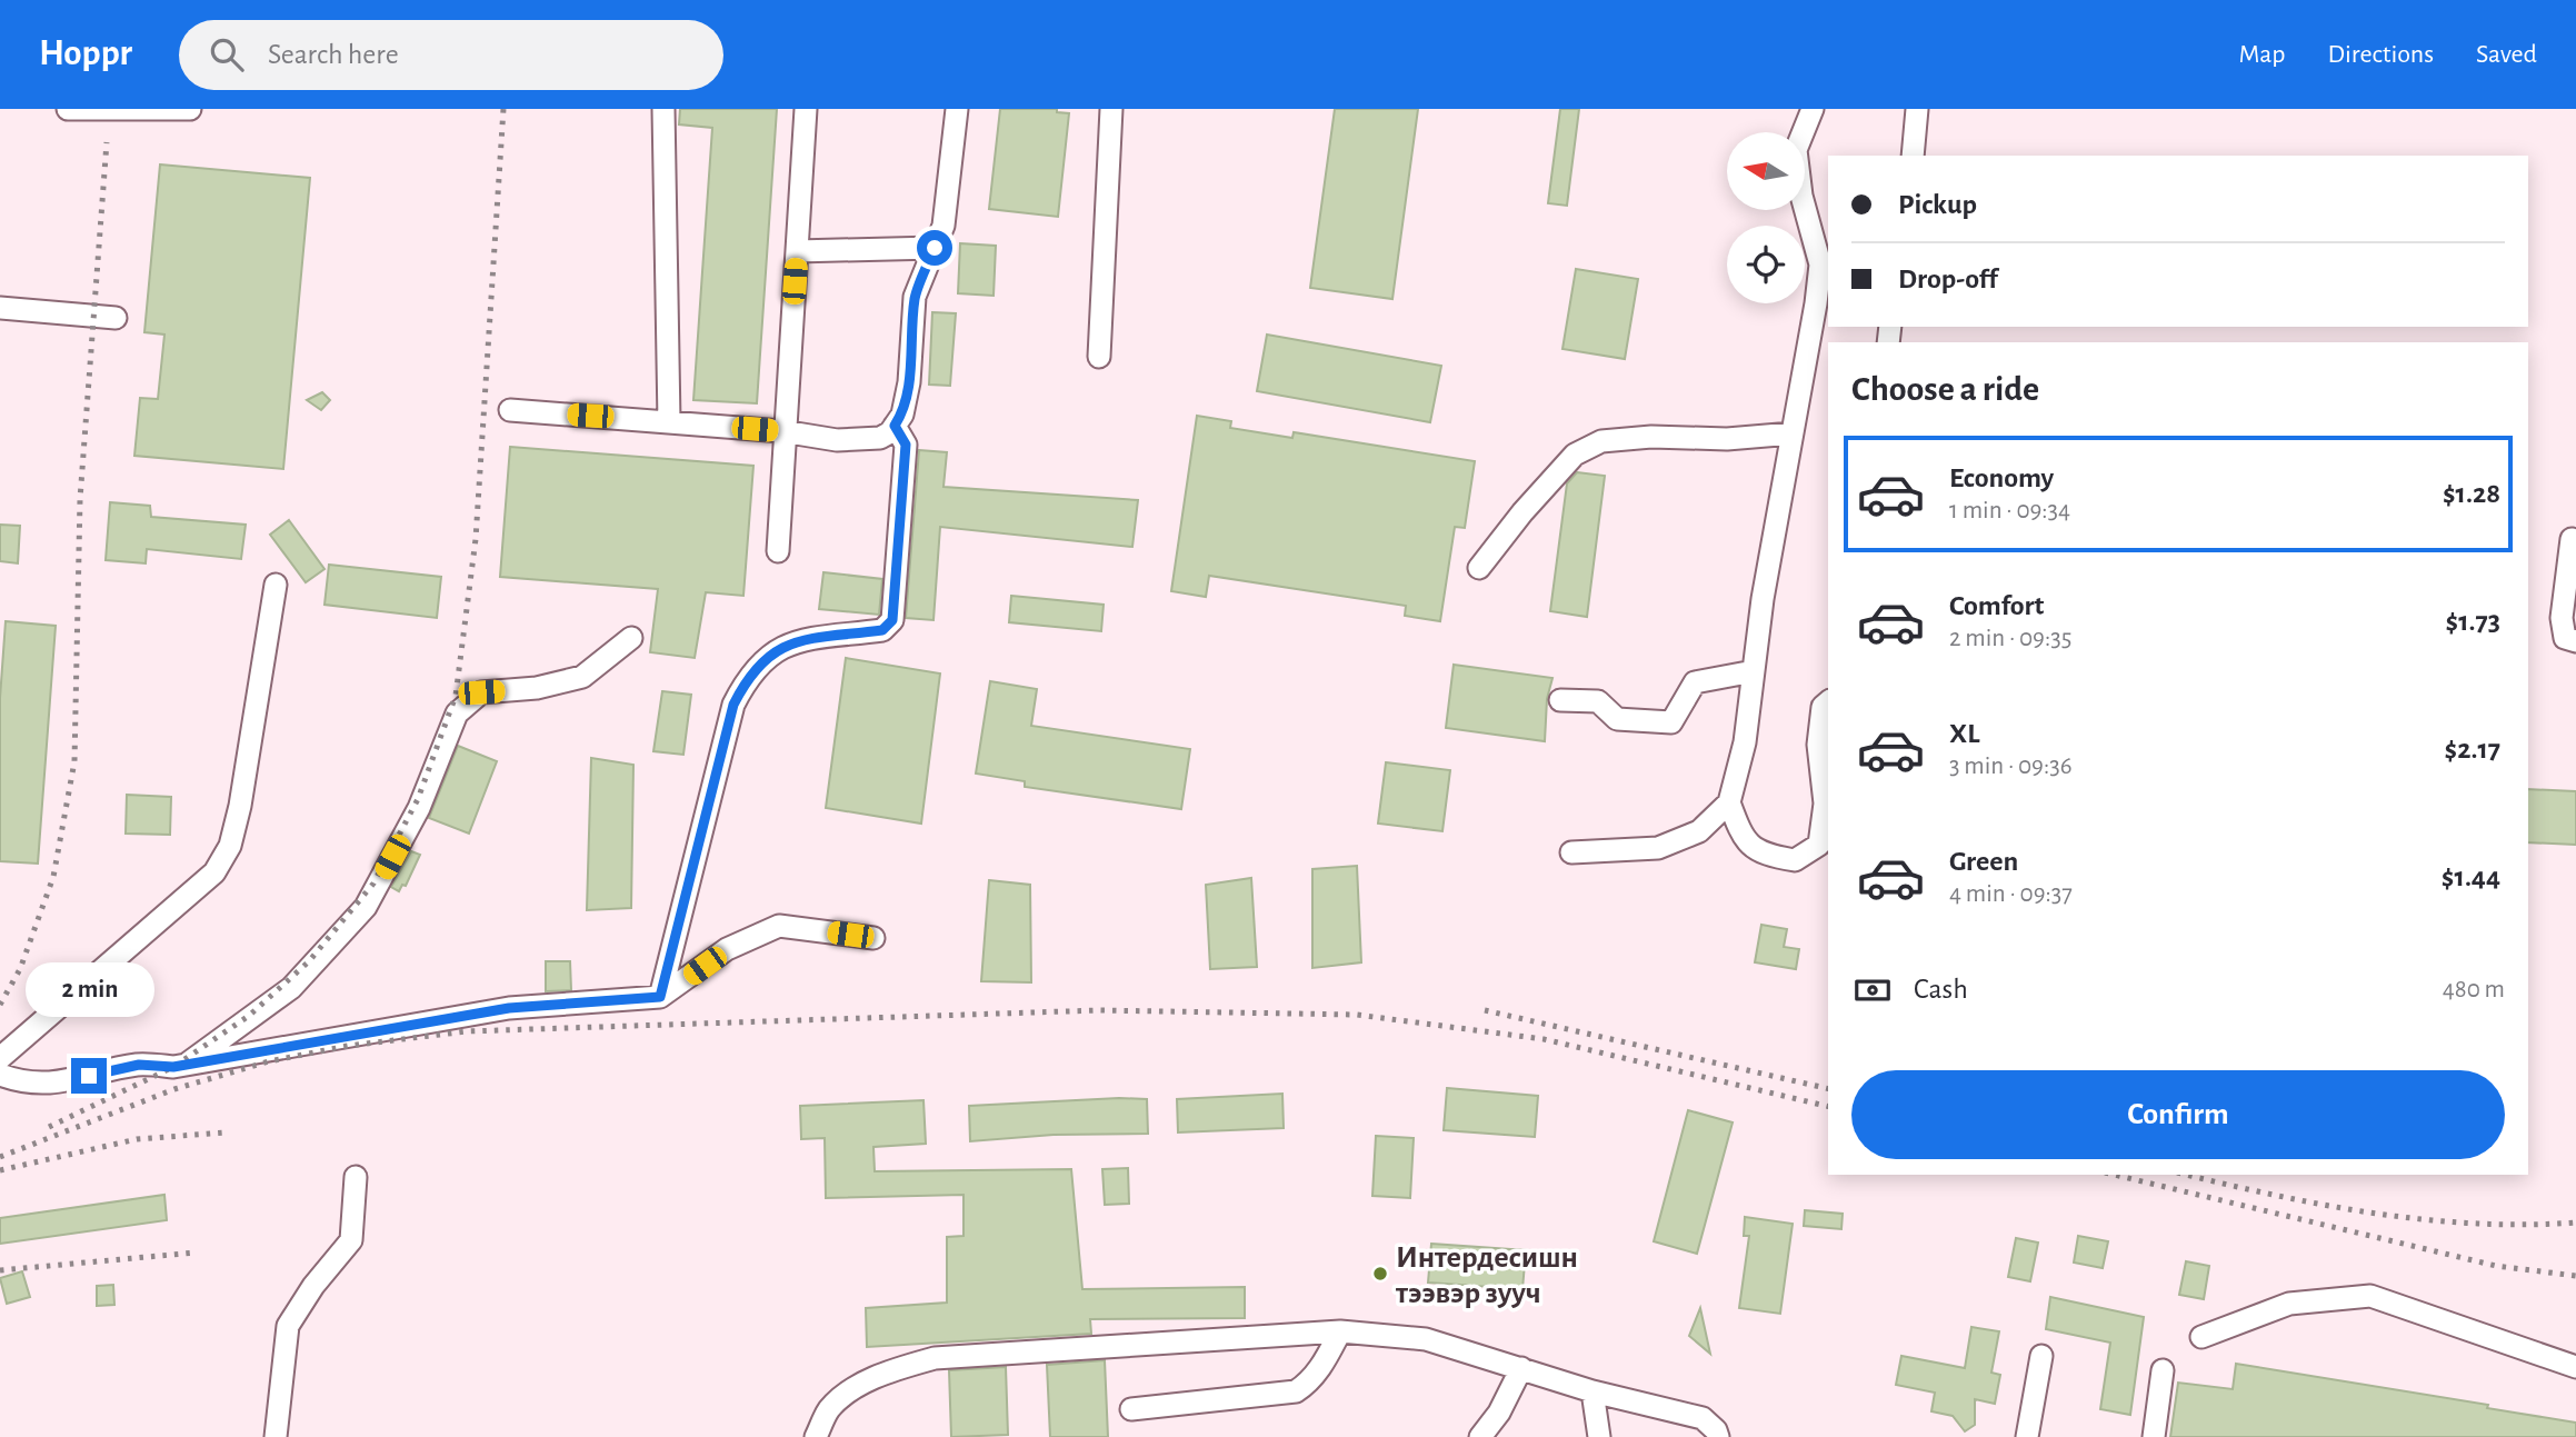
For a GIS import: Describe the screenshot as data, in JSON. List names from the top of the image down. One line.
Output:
{"places":["Интердесишн тээвэр зууч"],"north":"left","page":{"header":"Hoppr","search":"Search here","nav":["Map","Directions","Saved"],"banner":["Pickup","Drop-off"],"heading":"Choose a ride","list":[{"name":"Economy","note":"1 min · 09:34","value":"$1.28"},{"name":"Comfort","note":"2 min · 09:35","value":"$1.73"},{"name":"XL","note":"3 min · 09:36","value":"$2.17"},{"name":"Green","note":"4 min · 09:37","value":"$1.44"}],"pay":["Cash","480 m"],"bubble":"2 min","buttons":"Confirm"}}
